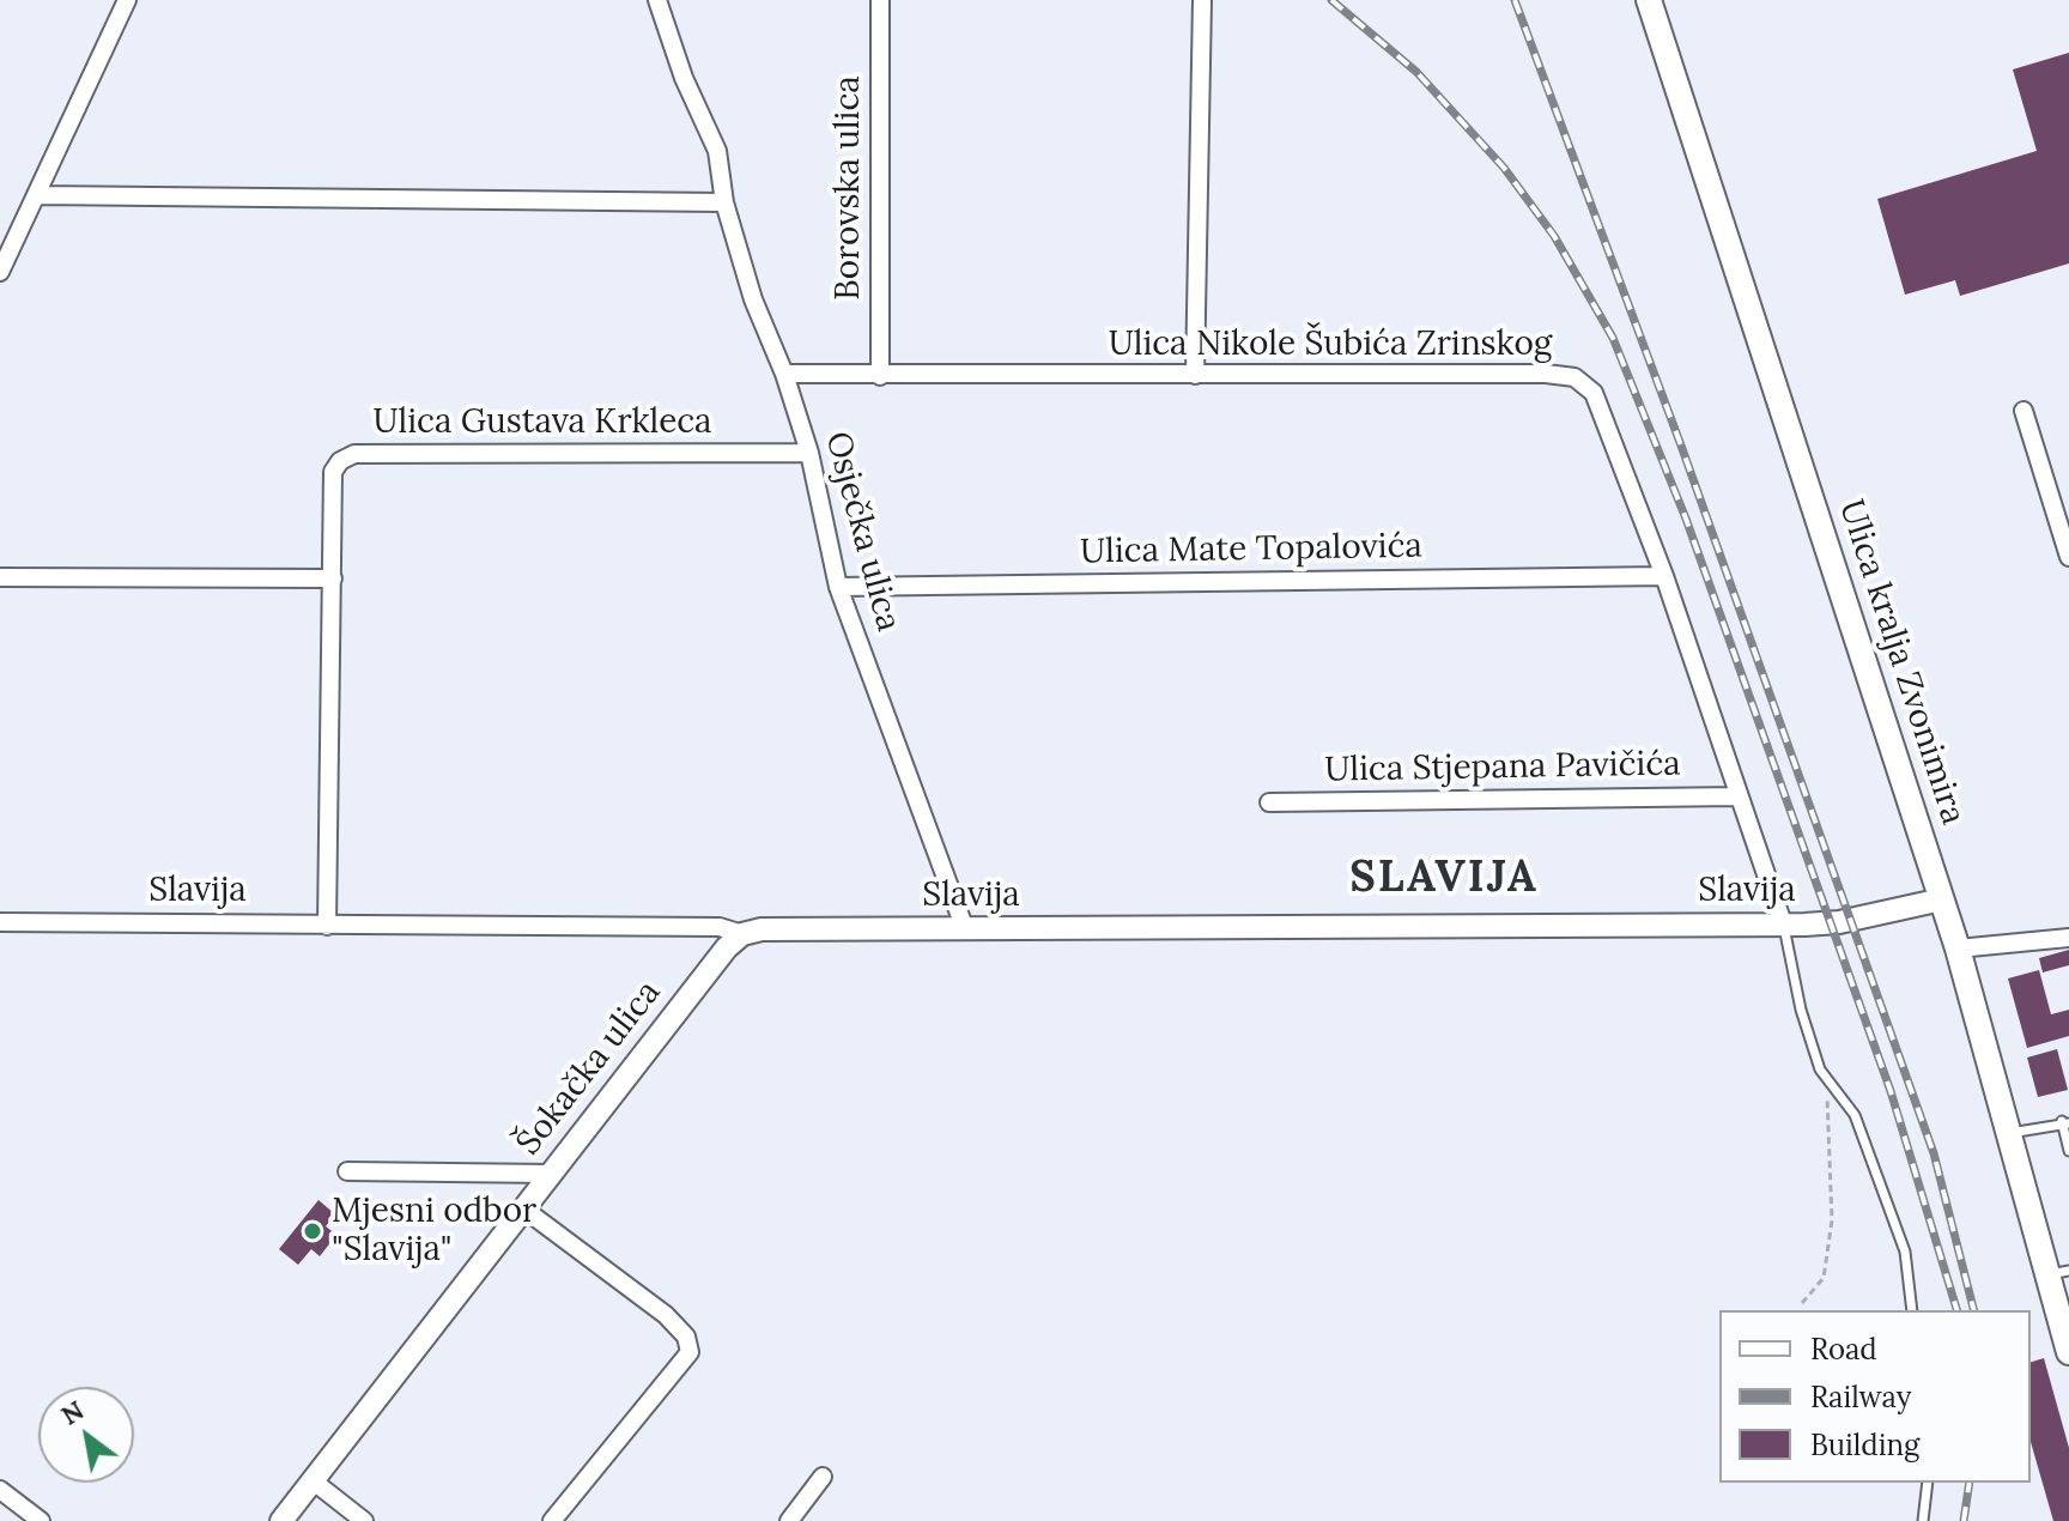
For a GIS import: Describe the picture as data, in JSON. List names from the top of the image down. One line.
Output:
{"streets":{"main road":["Ulica kralja Zvonimira"],"street":["Borovska ulica","Ulica Nikole Šubića Zrinskog","Ulica Gustava Krkleca","Osječka ulica","Ulica Mate Topalovića","Ulica Stjepana Pavičića","Slavija","Šokačka ulica"]},"crossings":[["Borovska ulica","Ulica Nikole Šubića Zrinskog"],["Ulica Nikole Šubića Zrinskog","Osječka ulica"],["Ulica Nikole Šubića Zrinskog","Ulica Mate Topalovića"],["Ulica Nikole Šubića Zrinskog","Ulica Stjepana Pavičića"],["Ulica Nikole Šubića Zrinskog","Slavija"],["Ulica Gustava Krkleca","Osječka ulica"],["Ulica Gustava Krkleca","Slavija"],["Osječka ulica","Ulica Mate Topalovića"],["Osječka ulica","Slavija"],["Ulica kralja Zvonimira","Slavija"],["Slavija","Šokačka ulica"]],"districts":["SLAVIJA"],"places":["Mjesni odbor \"Slavija\""],"legend":["Road","Railway","Building"],"north":"top left"}
